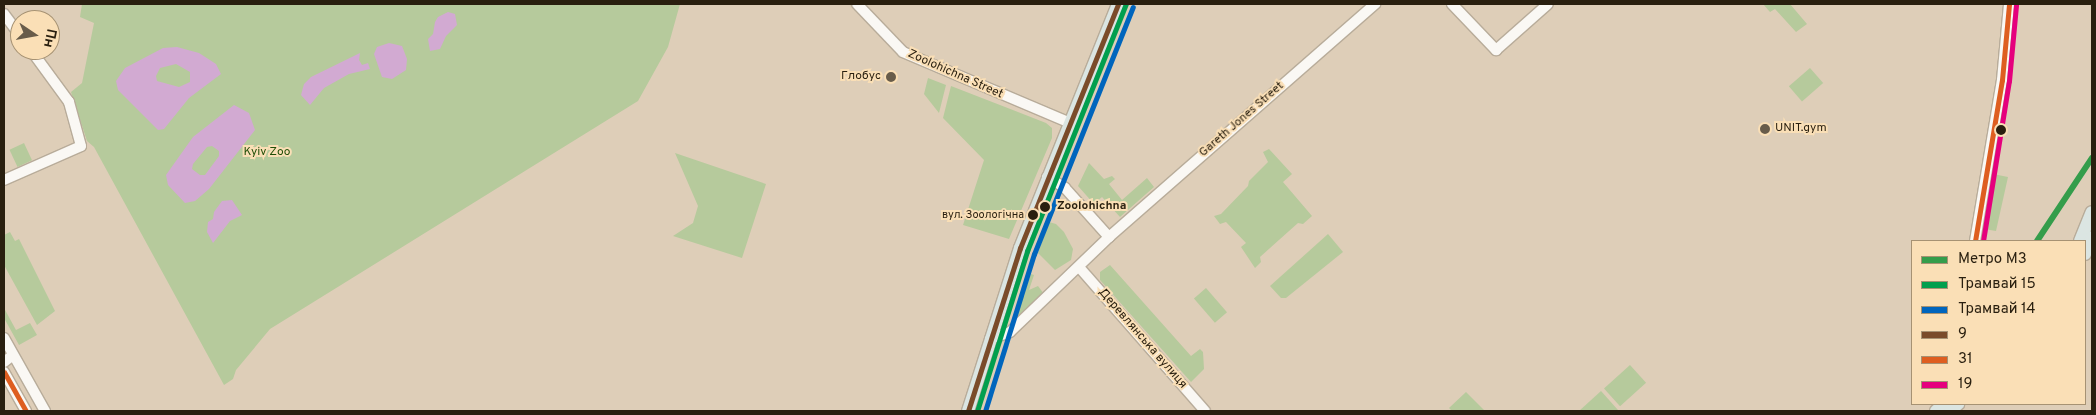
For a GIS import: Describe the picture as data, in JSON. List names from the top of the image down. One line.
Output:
{"streets":{"street":["Zoolohichna Street","Gareth Jones Street","Деревлянська вулиця"]},"crossings":[["Gareth Jones Street","Деревлянська вулиця"]],"parks":["Kyiv Zoo"],"places":["Глобус","UNIT.gym","Zoolohichna","вул. Зоологічна"],"lines":["tram line 15","transit line 9","transit line 31","transit line 19","tram line 14","metro line M3"],"legend":["Метро M3","Трамвай 15","Трамвай 14","9","31","19"],"north":"right"}
